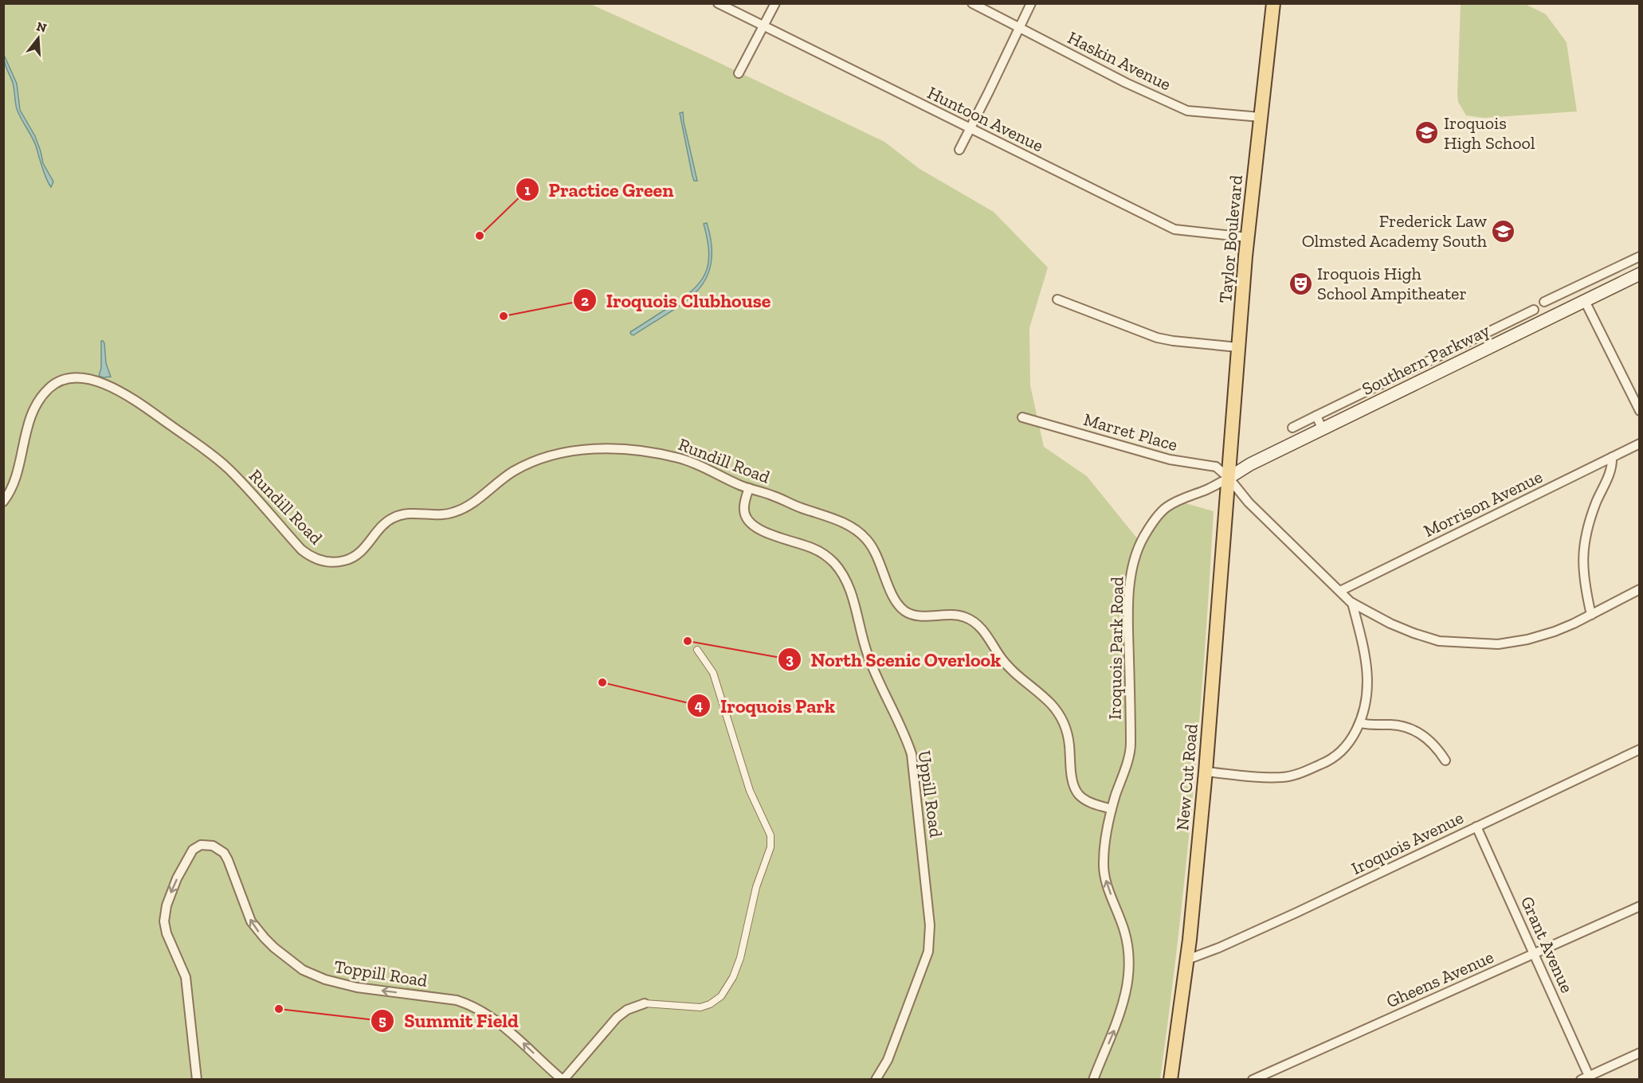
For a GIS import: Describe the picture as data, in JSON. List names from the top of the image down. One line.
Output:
{"streets":{"main road":["Taylor Boulevard","Southern Parkway","New Cut Road"],"street":["Haskin Avenue","Huntoon Avenue","Marret Place","Rundill Road","Morrison Avenue","Iroquois Park Road","Uppill Road","Iroquois Avenue","Grant Avenue","Toppill Road","Gheens Avenue"]},"crossings":[["Haskin Avenue","Taylor Boulevard"],["Huntoon Avenue","Taylor Boulevard"],["Taylor Boulevard","Southern Parkway"],["Taylor Boulevard","Marret Place"],["Taylor Boulevard","Iroquois Park Road"],["Taylor Boulevard","New Cut Road"],["Southern Parkway","Marret Place"],["Southern Parkway","Iroquois Park Road"],["Southern Parkway","New Cut Road"],["Marret Place","Morrison Avenue"],["Marret Place","Iroquois Park Road"],["Marret Place","New Cut Road"],["Rundill Road","Iroquois Park Road"],["Rundill Road","Uppill Road"],["Iroquois Park Road","New Cut Road"],["New Cut Road","Iroquois Avenue"],["Iroquois Avenue","Grant Avenue"],["Grant Avenue","Gheens Avenue"]],"places":{"school or university":["Iroquois High School","Frederick Law Olmsted Academy South"],"other":["Practice Green","Iroquois Clubhouse","North Scenic Overlook","Iroquois Park","Summit Field"],"theatre":["Iroquois High School Ampitheater"]},"north":"top"}
